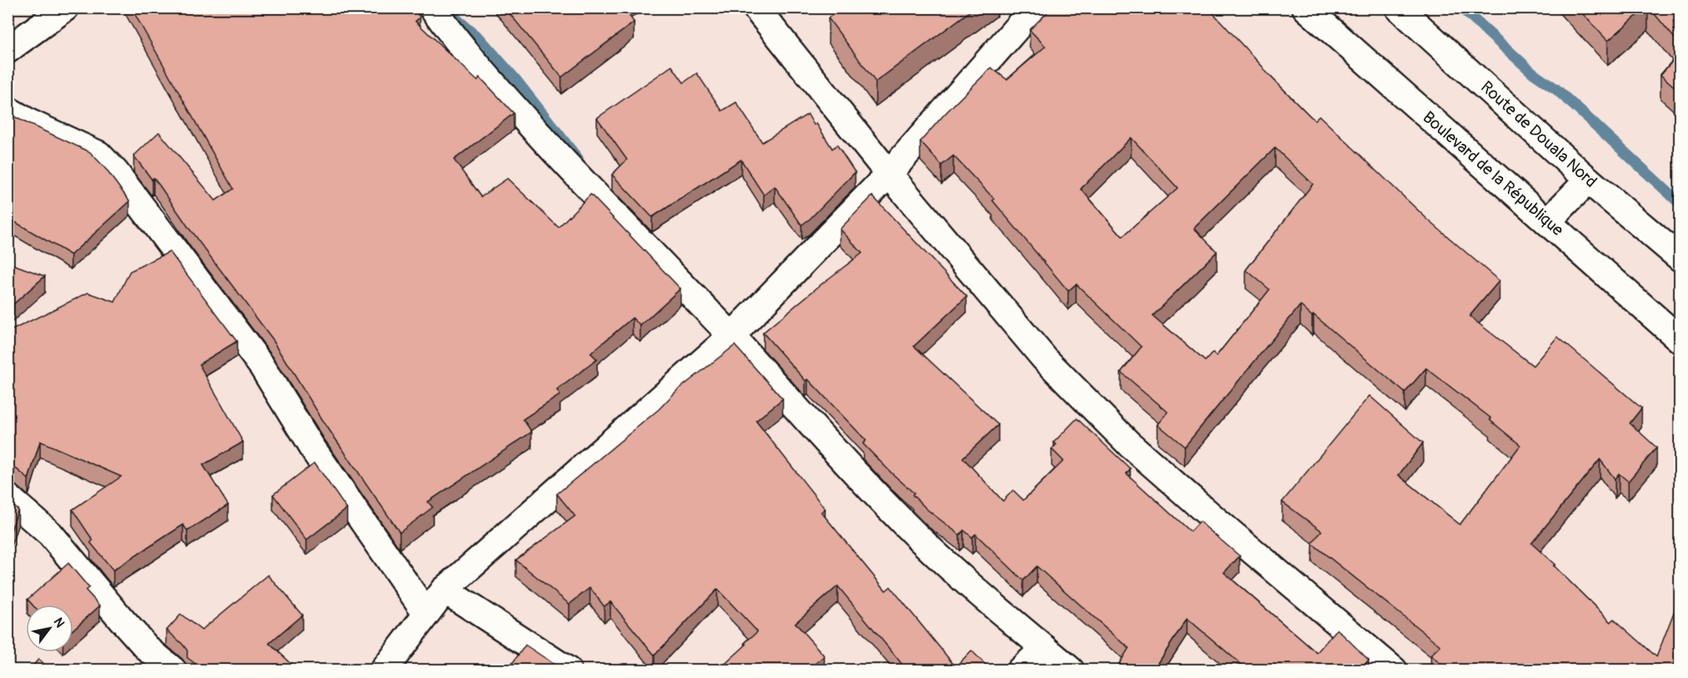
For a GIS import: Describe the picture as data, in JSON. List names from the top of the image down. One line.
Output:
{"streets":{"street":["Route de Douala Nord","Boulevard de la République"]},"north":"top right"}
